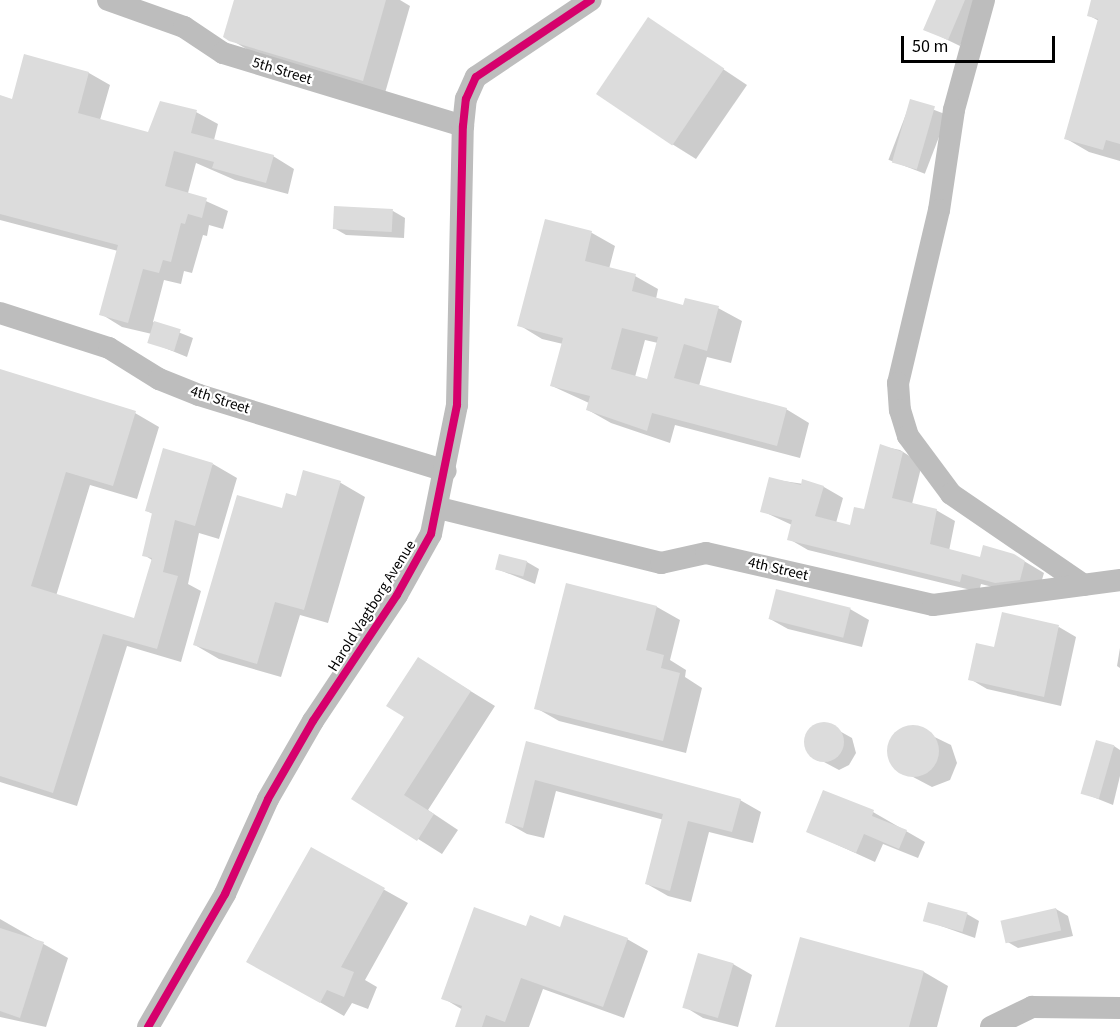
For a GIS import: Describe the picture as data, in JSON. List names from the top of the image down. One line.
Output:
{"streets":{"street":["5th Street","4th Street","Harold Vagtborg Avenue"]},"crossings":[["5th Street","Harold Vagtborg Avenue"],["4th Street","Harold Vagtborg Avenue"]],"scale_bar":"50 m"}
